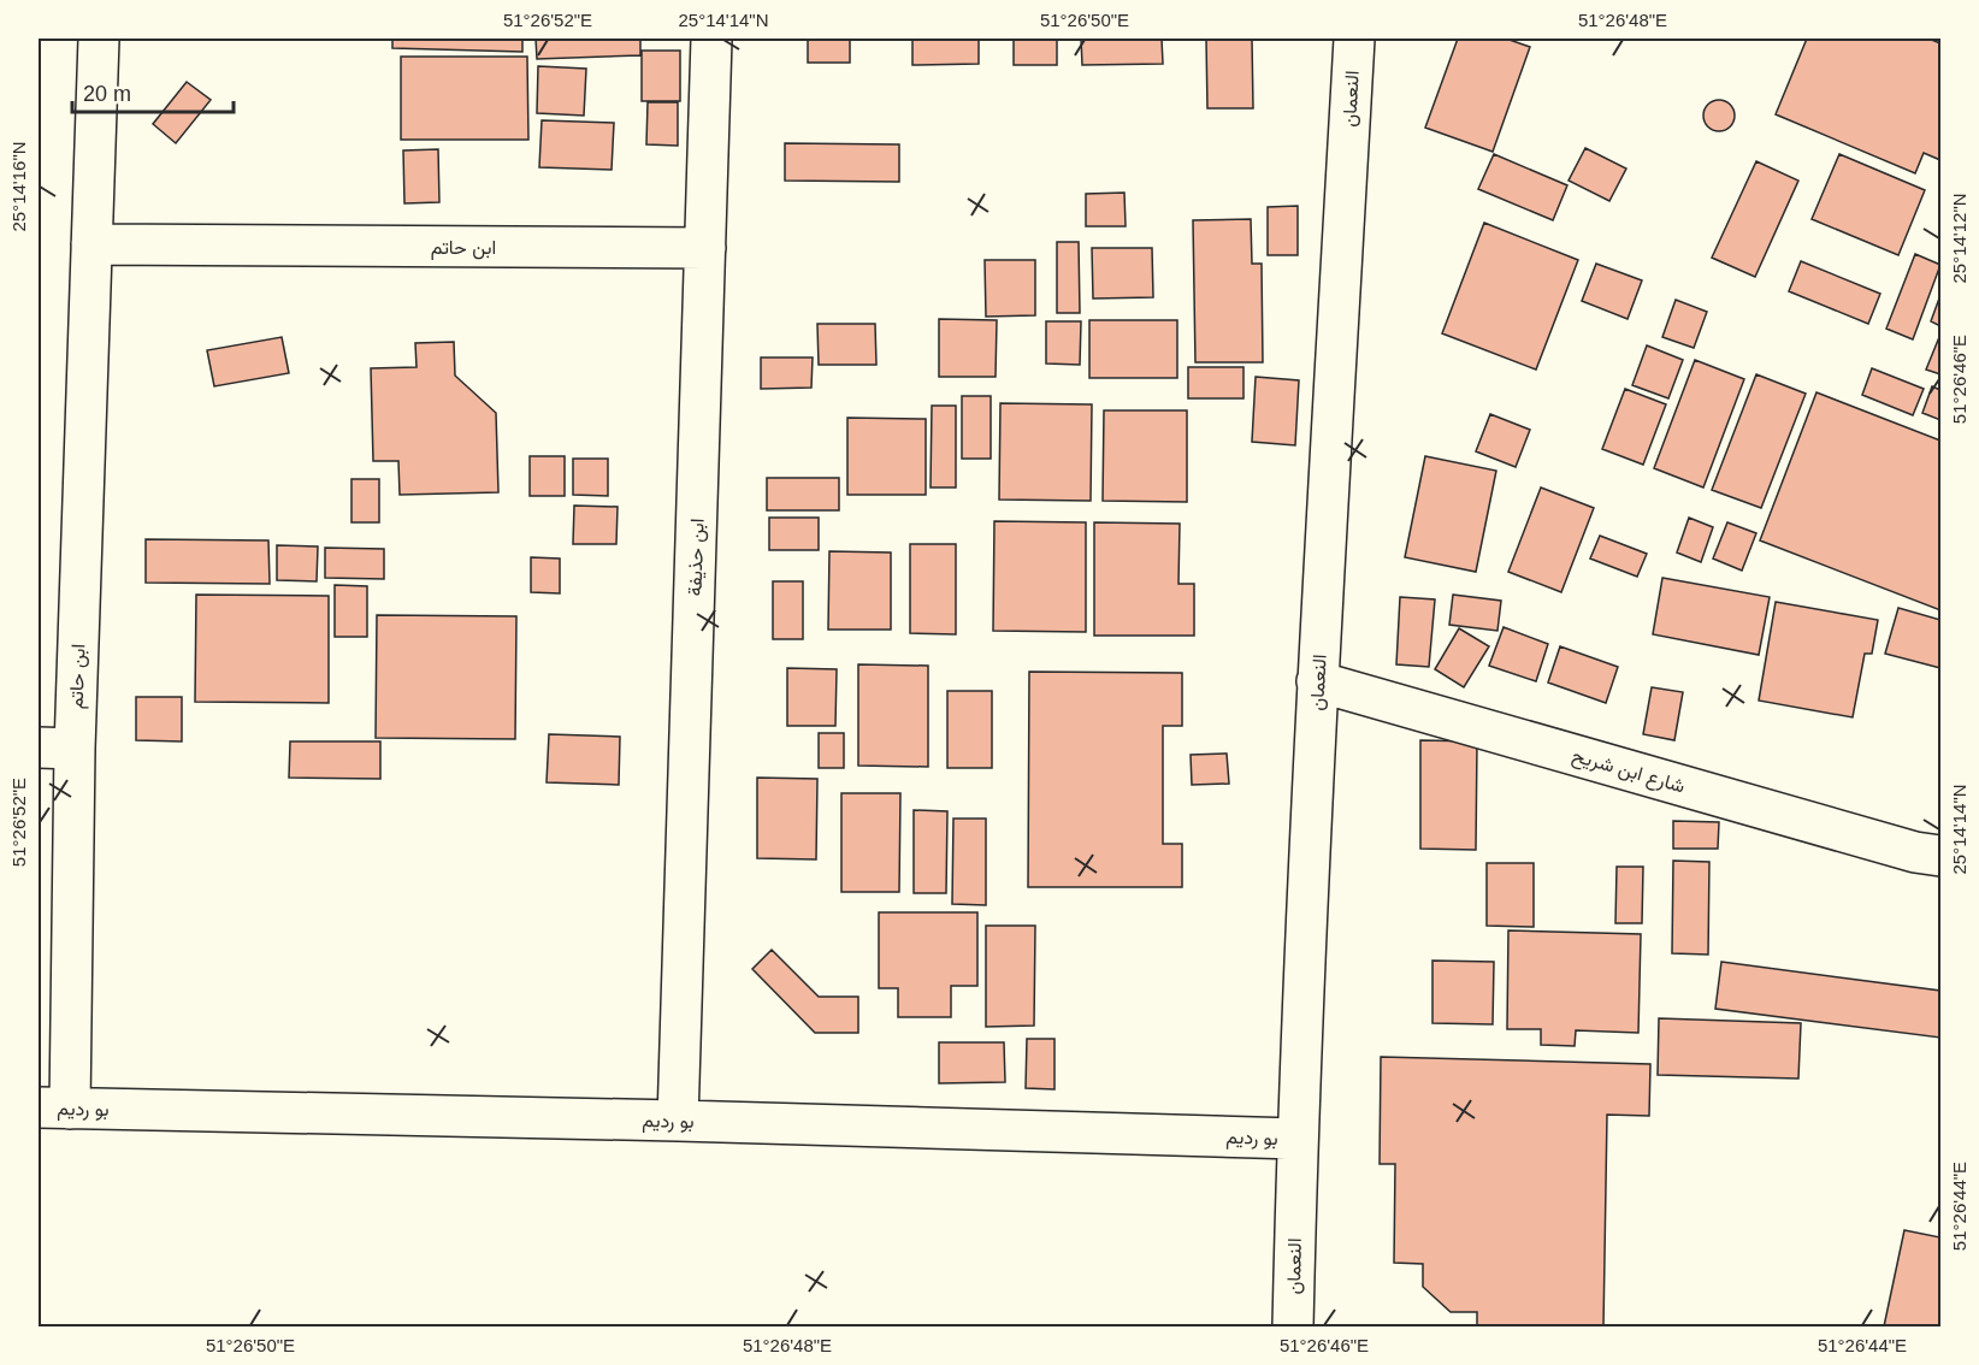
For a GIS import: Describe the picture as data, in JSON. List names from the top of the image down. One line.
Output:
{"streets":{"street":["النعمان","ابن حاتم","ابن حذيفة","شارع ابن شريح","بو رديم"]},"crossings":[["النعمان","شارع ابن شريح"],["النعمان","بو رديم"],["ابن حاتم","ابن حذيفة"],["ابن حاتم","بو رديم"],["ابن حذيفة","بو رديم"]],"scale_bar":"20 m","coordinates":["51°26'52\"E","25°14'14\"N","51°26'50\"E","51°26'48\"E","25°14'16\"N","25°14'12\"N","51°26'46\"E","51°26'44\"E"]}
